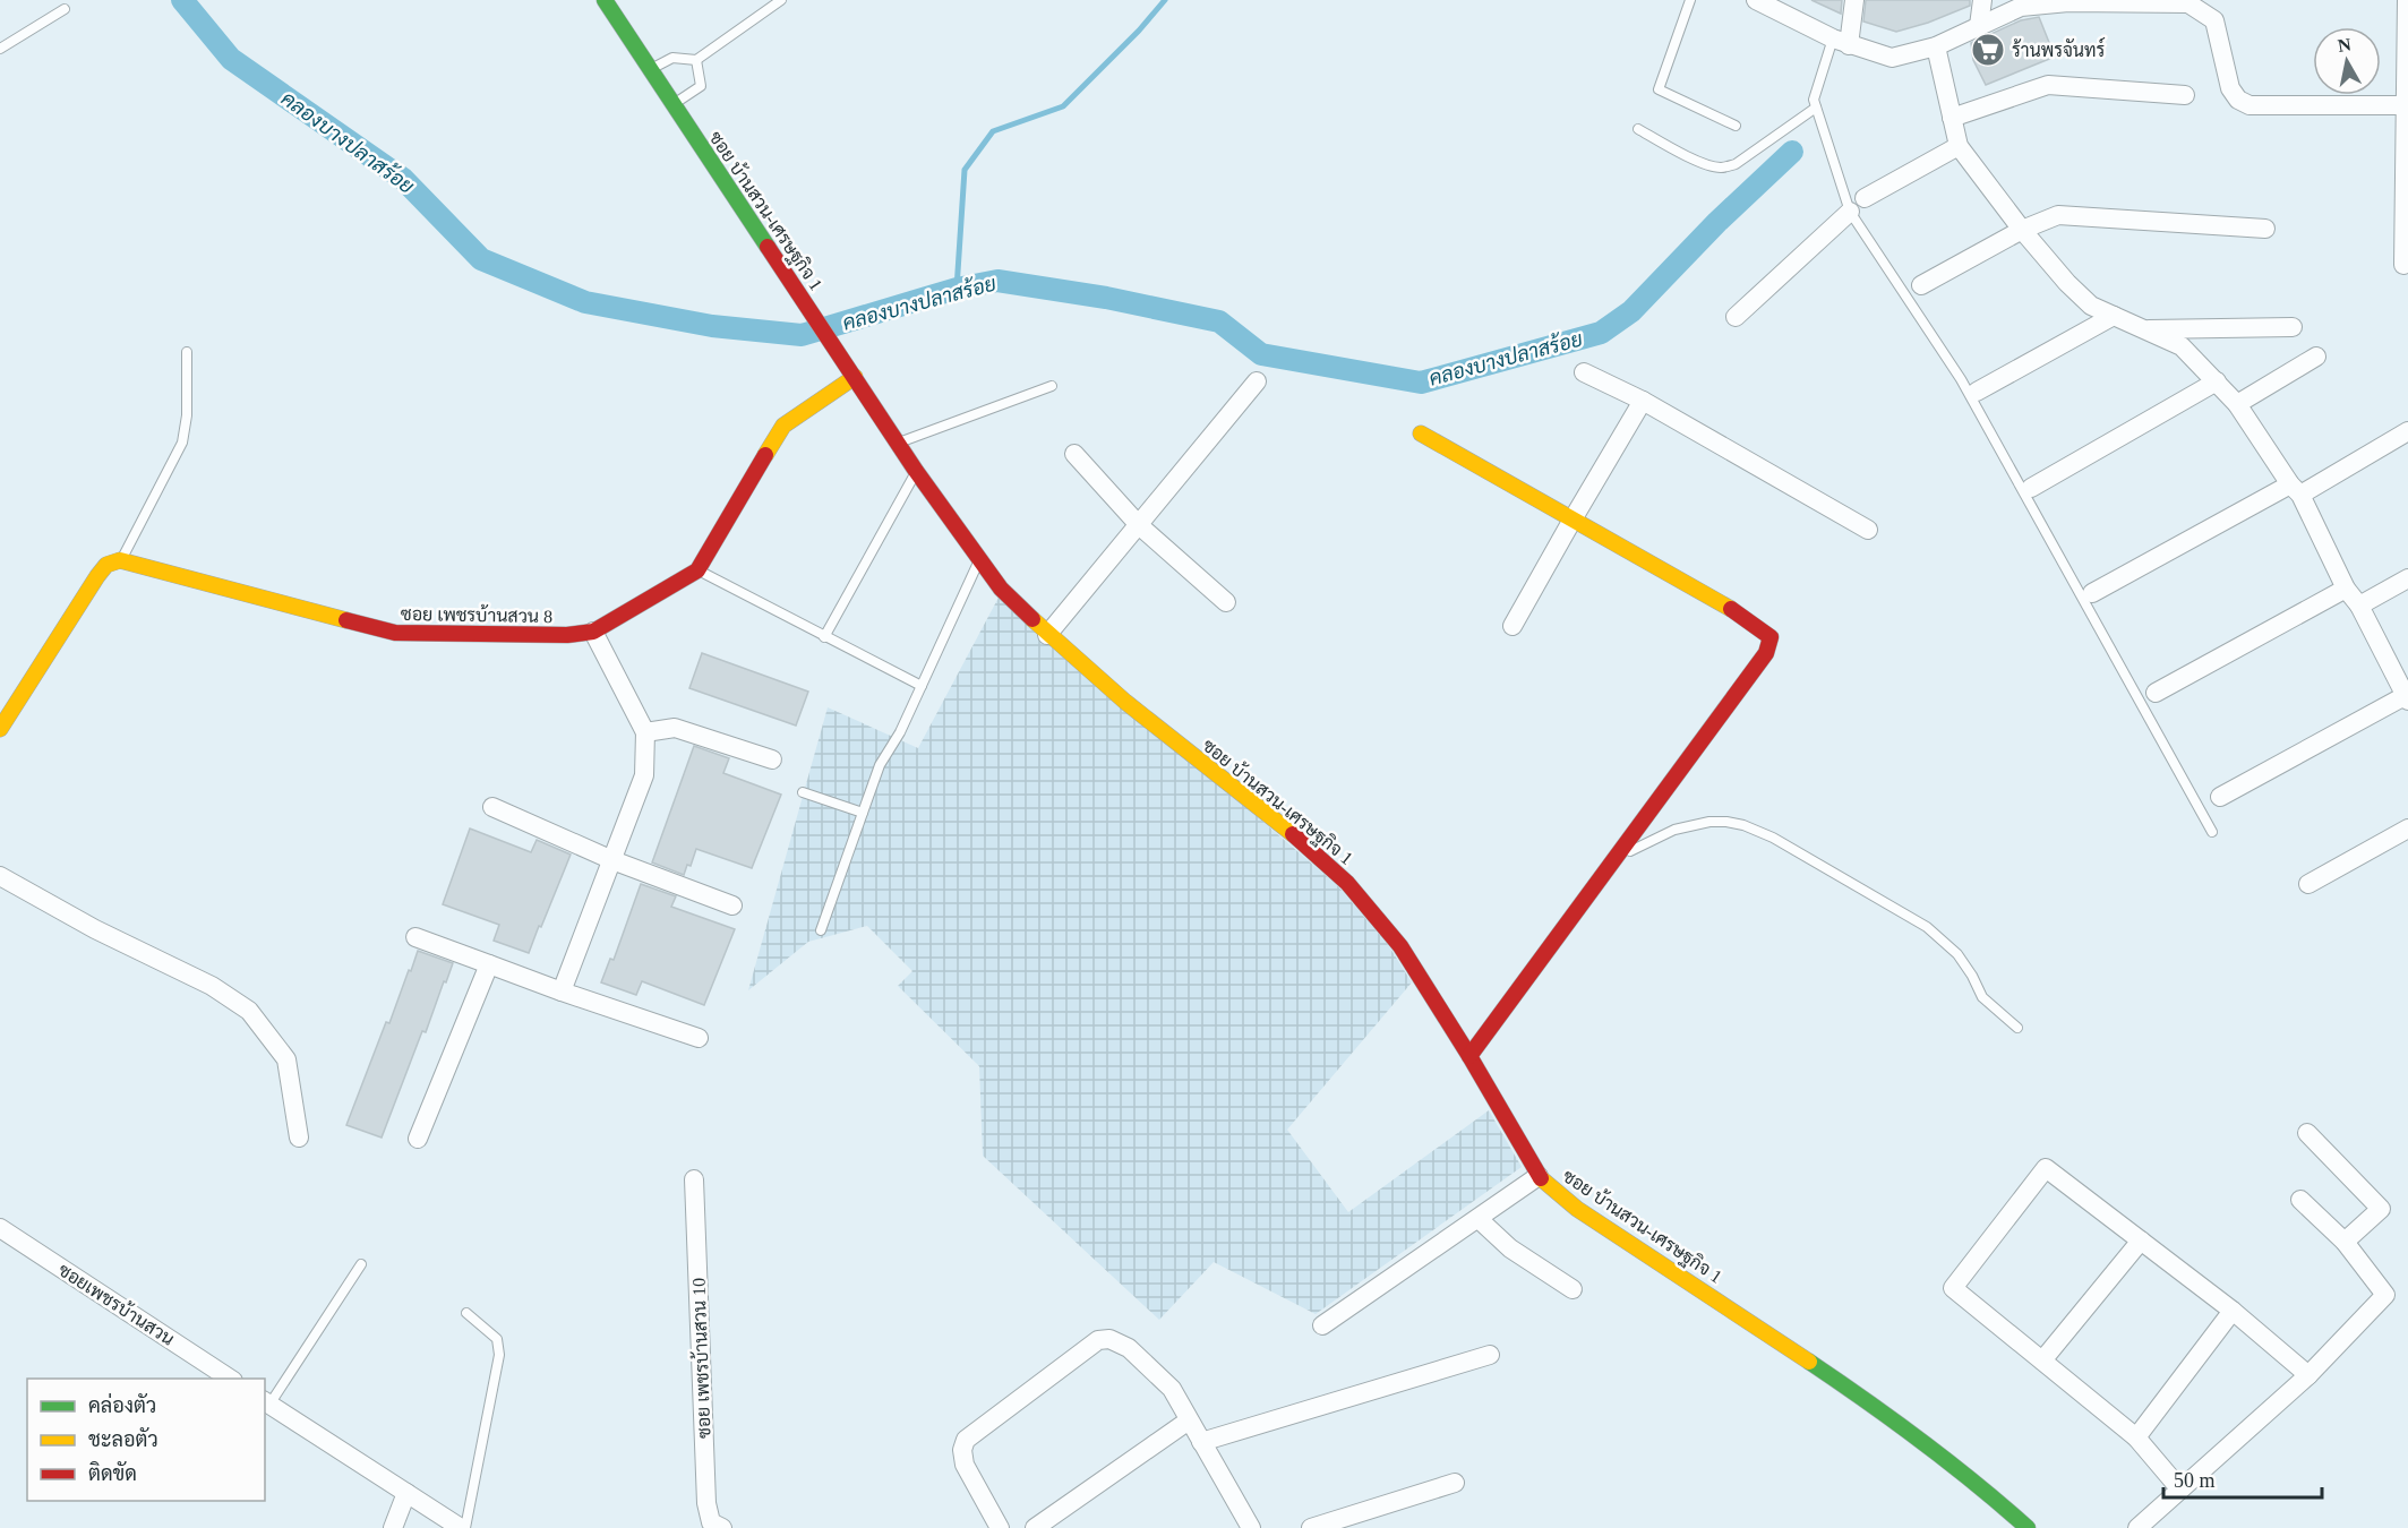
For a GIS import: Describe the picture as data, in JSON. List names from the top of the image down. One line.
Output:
{"streets":{"street":["ซอย บ้านสวน-เศรษฐกิจ 1","ซอย เพชรบ้านสวน 8","ซอยเพชรบ้านสวน","ซอย เพชรบ้านสวน 10"]},"crossings":[["ซอย บ้านสวน-เศรษฐกิจ 1","ซอย เพชรบ้านสวน 8"]],"water":["คลองบางปลาสร้อย"],"places":{"supermarket":["ร้านพรจันทร์"]},"legend":["คล่องตัว","ชะลอตัว","ติดขัด"],"scale_bar":"50 m","north":"top"}
